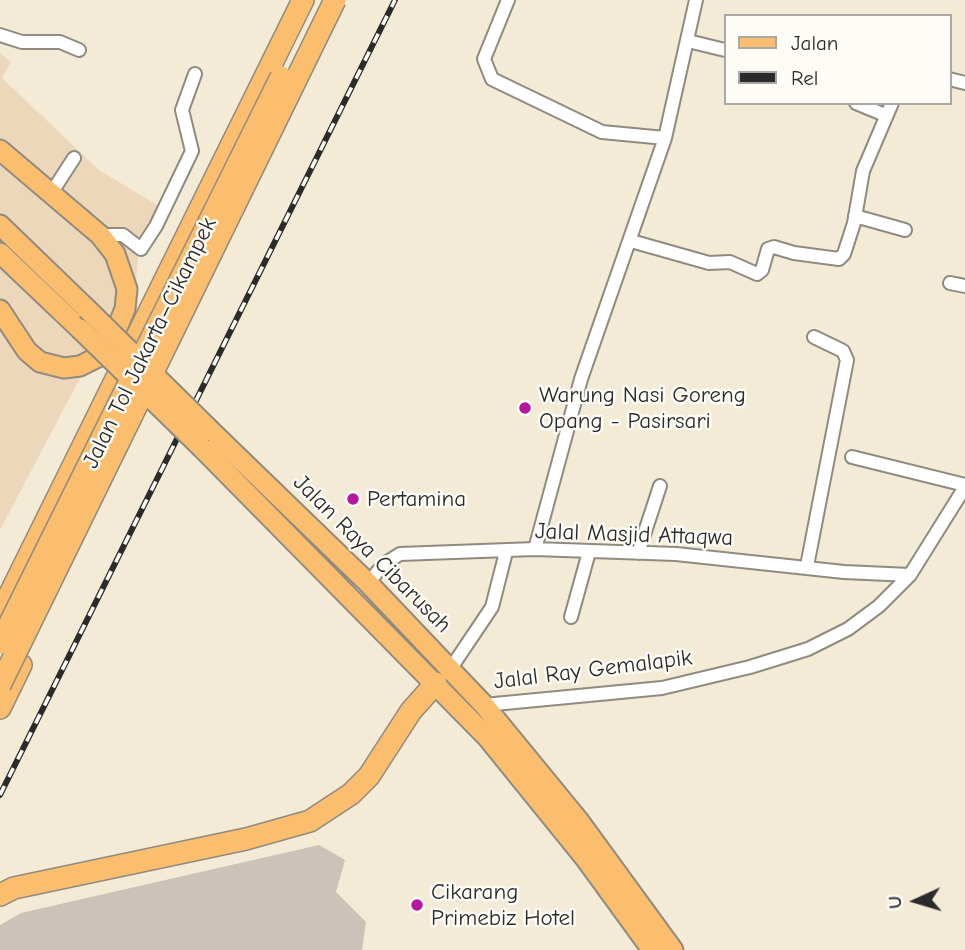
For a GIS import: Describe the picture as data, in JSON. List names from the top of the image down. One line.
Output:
{"streets":{"highway":["Jalan Tol Jakarta–Cikampek"],"main road":["Jalan Raya Cibarusah"],"street":["Jalal Masjid Attaqwa","Jalal Ray Gemalapik"]},"crossings":[["Jalal Masjid Attaqwa","Jalan Raya Cibarusah"],["Jalal Masjid Attaqwa","Jalal Ray Gemalapik"],["Jalan Raya Cibarusah","Jalal Ray Gemalapik"]],"places":["Warung Nasi Goreng Opang - Pasirsari","Pertamina","Cikarang Primebiz Hotel"],"legend":["Jalan","Rel"],"north":"left"}
